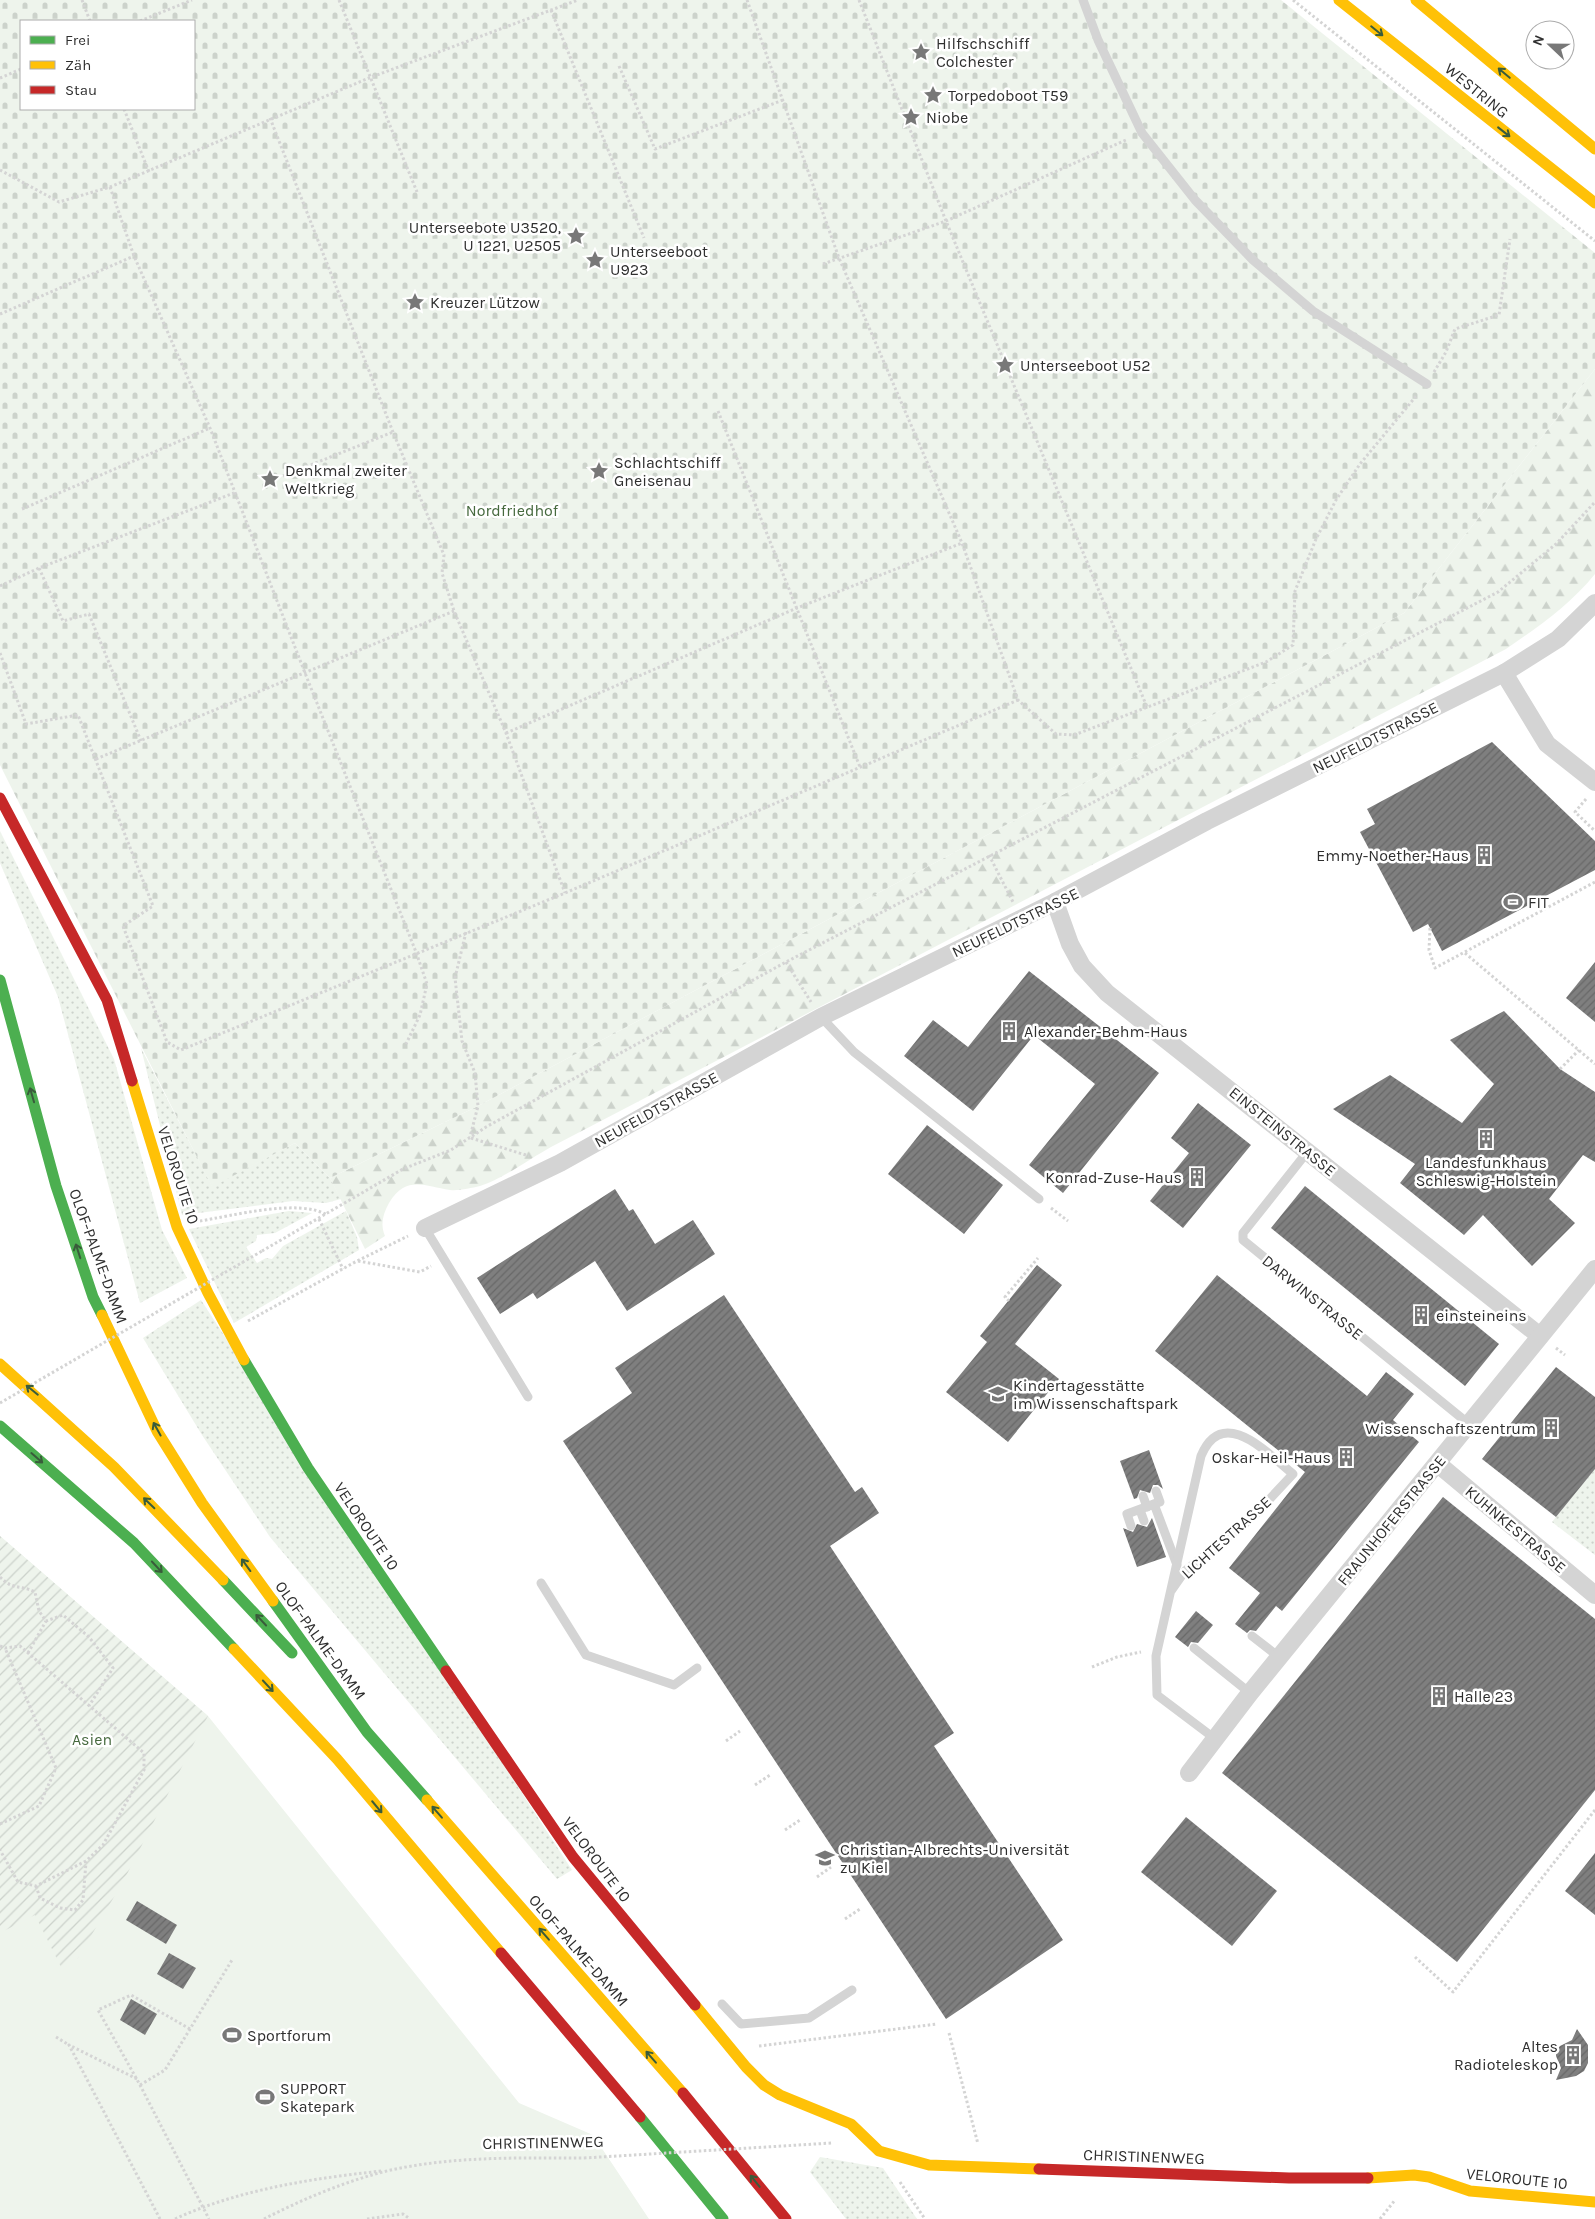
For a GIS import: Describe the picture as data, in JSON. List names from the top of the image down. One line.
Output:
{"streets":{"main road":["WESTRING","VELOROUTE 10","OLOF-PALME-DAMM","CHRISTINENWEG"],"street":["NEUFELDTSTRASSE","EINSTEINSTRASSE","FRAUNHOFERSTRASSE","KUHNKESTRASSE"],"lane":["DARWINSTRASSE","LICHTESTRASSE"]},"crossings":[["NEUFELDTSTRASSE","EINSTEINSTRASSE"],["EINSTEINSTRASSE","DARWINSTRASSE"],["EINSTEINSTRASSE","FRAUNHOFERSTRASSE"],["VELOROUTE 10","CHRISTINENWEG"],["DARWINSTRASSE","FRAUNHOFERSTRASSE"],["FRAUNHOFERSTRASSE","KUHNKESTRASSE"],["FRAUNHOFERSTRASSE","LICHTESTRASSE"]],"parks":["Nordfriedhof","Asien"],"places":{"place":["Hilfschschiff Colchester","Torpedoboot T59","Niobe","Unterseebote U3520, U 1221, U2505","Unterseeboot U923","Kreuzer Lützow","Unterseeboot U52","Schlachtschiff Gneisenau","Denkmal zweiter Weltkrieg"],"building":["Emmy-Noether-Haus","Alexander-Behm-Haus","Landesfunkhaus Schleswig-Holstein","Konrad-Zuse-Haus","einsteineins","Wissenschaftszentrum","Oskar-Heil-Haus","Halle 23","Altes Radioteleskop"],"sports":["FIT","Sportforum","SUPPORT Skatepark"],"school or university":["Kindertagesstätte im Wissenschaftspark","Christian-Albrechts-Universität zu Kiel"]},"legend":["Frei","Zäh","Stau"],"north":"left"}
